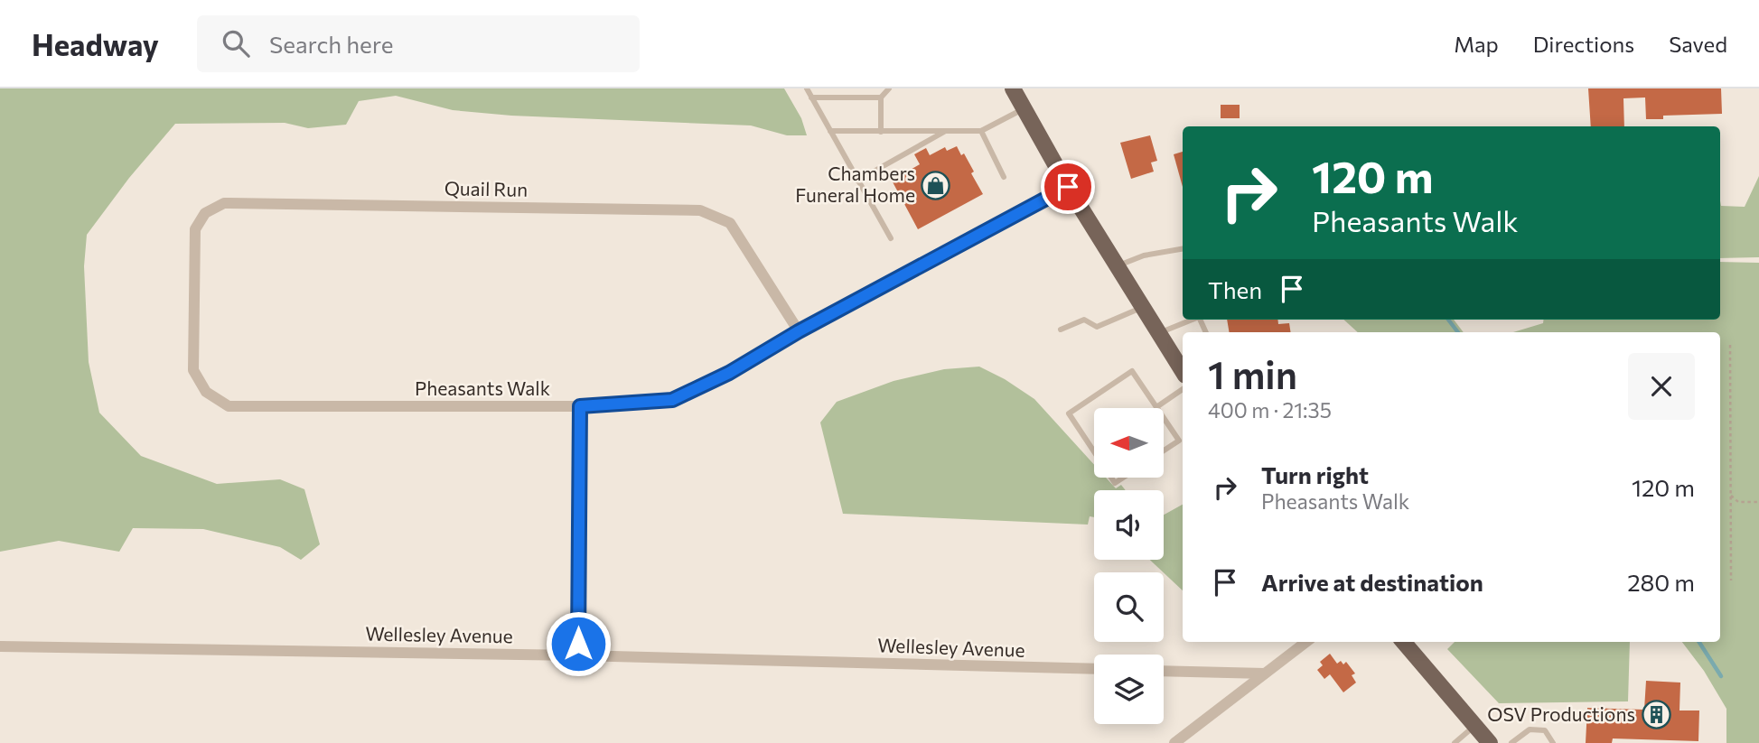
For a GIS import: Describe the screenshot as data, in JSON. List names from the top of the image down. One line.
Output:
{"streets":{"street":["Quail Run","Pheasants Walk","Wellesley Avenue"]},"crossings":[["Quail Run","Pheasants Walk"]],"places":{"shop":["Chambers Funeral Home"],"building":["OSV Productions"]},"north":"left","page":{"header":"Headway","search":"Search here","nav":["Map","Directions","Saved"],"turn":["120 m","Pheasants Walk"],"then":"Then","heading":["1 min","400 m · 21:35"],"list":[{"name":"Turn right","note":"Pheasants Walk","value":"120 m"},{"name":"Arrive at destination","value":"280 m"}]}}
